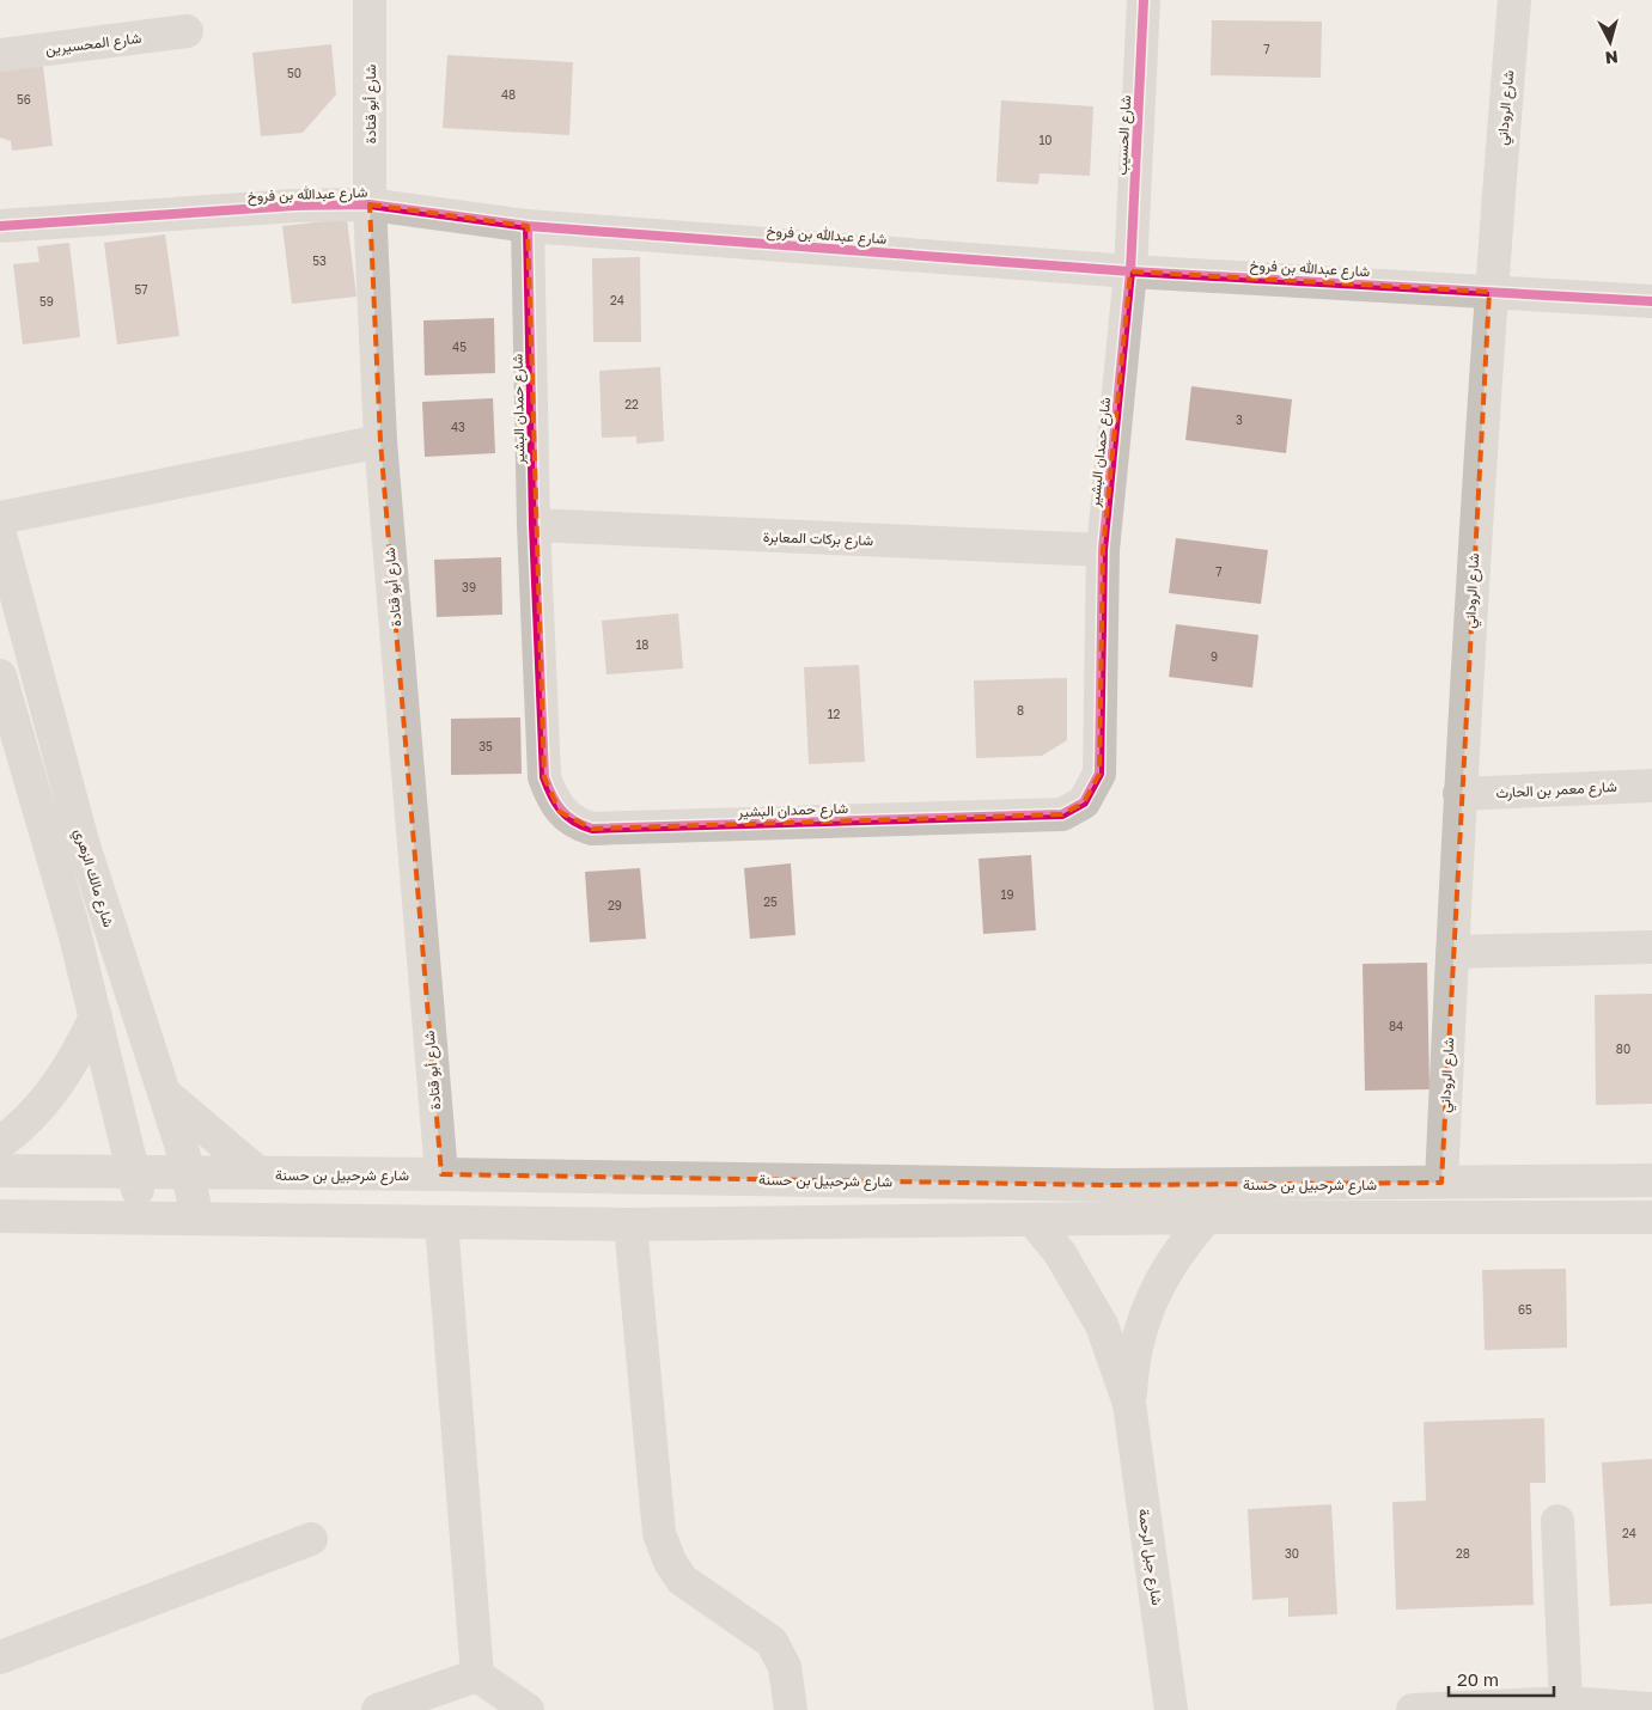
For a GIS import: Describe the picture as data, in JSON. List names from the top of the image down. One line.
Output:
{"streets":{"street":["شارع المحسيرين","شارع أبو قتادة","شارع الروداني","شارع الحسيب","شارع عبدالله بن فروخ","شارع حمدان البشير","شارع بركات المعابرة","شارع معمر بن الحارث","شارع مالك الزهري","شارع شرحبيل بن حسنة","شارع جبل الرحمة"]},"crossings":[["شارع أبو قتادة","شارع عبدالله بن فروخ"],["شارع أبو قتادة","شارع شرحبيل بن حسنة"],["شارع الروداني","شارع عبدالله بن فروخ"],["شارع الروداني","شارع معمر بن الحارث"],["شارع الروداني","شارع شرحبيل بن حسنة"],["شارع الحسيب","شارع عبدالله بن فروخ"],["شارع الحسيب","شارع حمدان البشير"],["شارع عبدالله بن فروخ","شارع حمدان البشير"],["شارع حمدان البشير","شارع بركات المعابرة"],["شارع مالك الزهري","شارع شرحبيل بن حسنة"]],"house_numbers":["7","50","48","56","10","53","57","24","59","45","22","3","43","7","39","18","9","8","12","35","19","25","29","84","80","65","24","30","28"],"scale_bar":"20 m","north":"bottom"}
